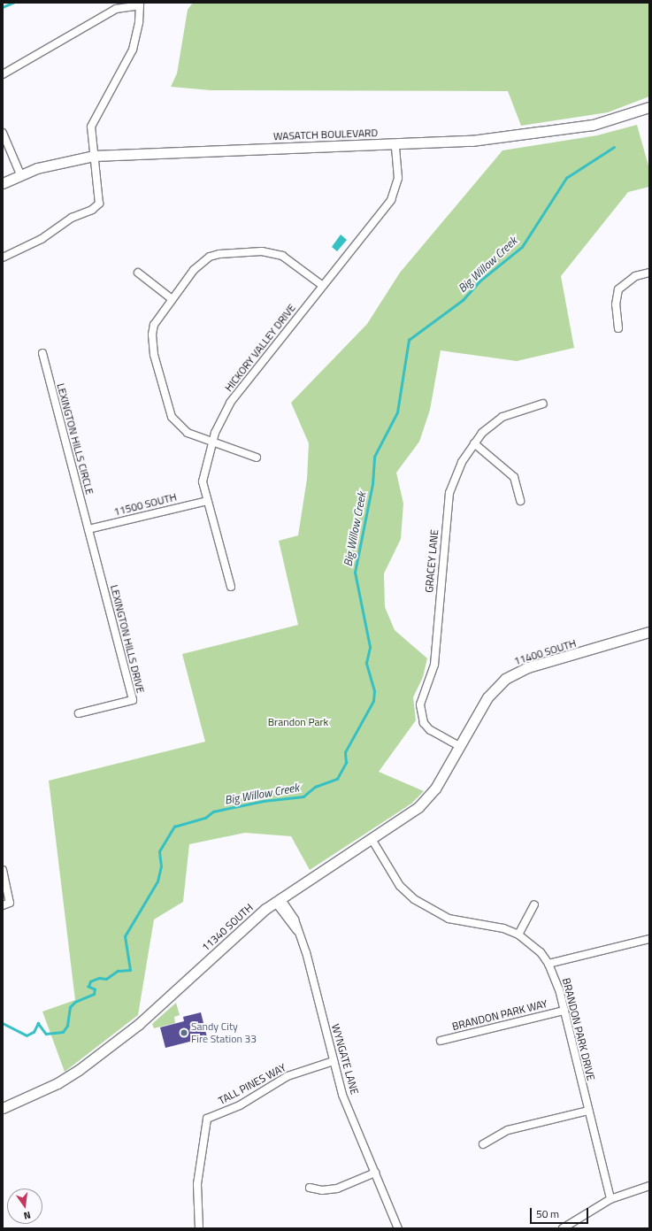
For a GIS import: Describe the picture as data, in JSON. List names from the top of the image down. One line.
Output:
{"streets":{"street":["WASATCH BOULEVARD","HICKORY VALLEY DRIVE","LEXINGTON HILLS CIRCLE","11500 SOUTH","GRACEY LANE","LEXINGTON HILLS DRIVE","11400 SOUTH","11340 SOUTH","BRANDON PARK WAY","BRANDON PARK DRIVE","WYNGATE LANE","TALL PINES WAY"]},"crossings":[["WASATCH BOULEVARD","HICKORY VALLEY DRIVE"],["HICKORY VALLEY DRIVE","11500 SOUTH"],["LEXINGTON HILLS CIRCLE","11500 SOUTH"],["LEXINGTON HILLS CIRCLE","LEXINGTON HILLS DRIVE"],["11500 SOUTH","LEXINGTON HILLS DRIVE"],["GRACEY LANE","11400 SOUTH"],["11400 SOUTH","11340 SOUTH"],["11400 SOUTH","BRANDON PARK DRIVE"],["11340 SOUTH","BRANDON PARK DRIVE"],["11340 SOUTH","WYNGATE LANE"],["BRANDON PARK WAY","BRANDON PARK DRIVE"],["WYNGATE LANE","TALL PINES WAY"]],"water":["Big Willow Creek"],"parks":["Brandon Park"],"places":["Sandy City Fire Station 33"],"scale_bar":"50 m","north":"bottom"}
